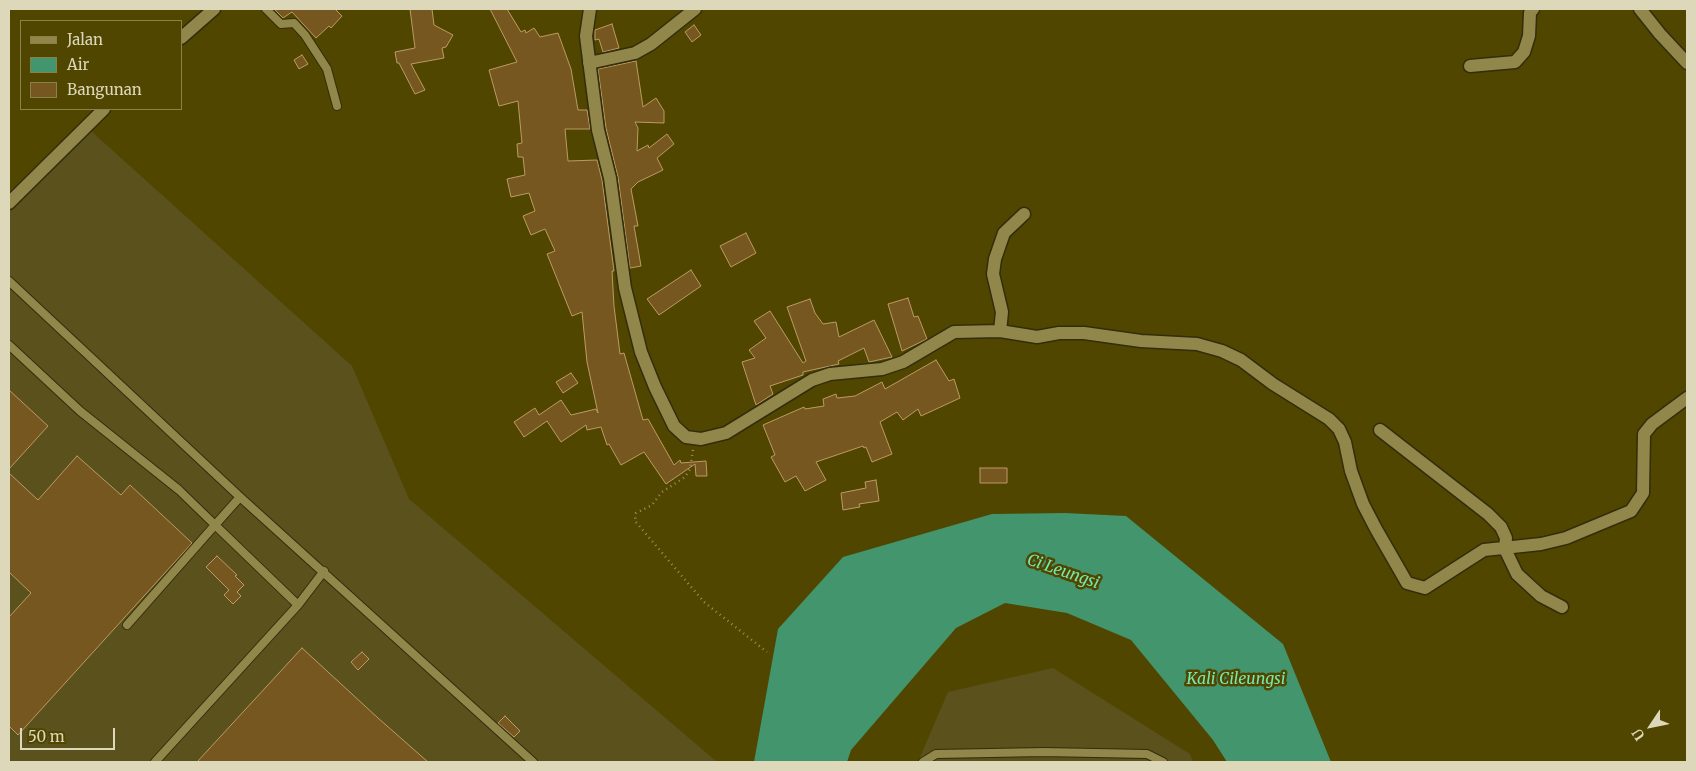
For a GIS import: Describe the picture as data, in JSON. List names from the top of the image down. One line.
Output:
{"water":["Ci Leungsi","Kali Cileungsi"],"legend":["Jalan","Air","Bangunan"],"scale_bar":"50 m","north":"bottom left"}
